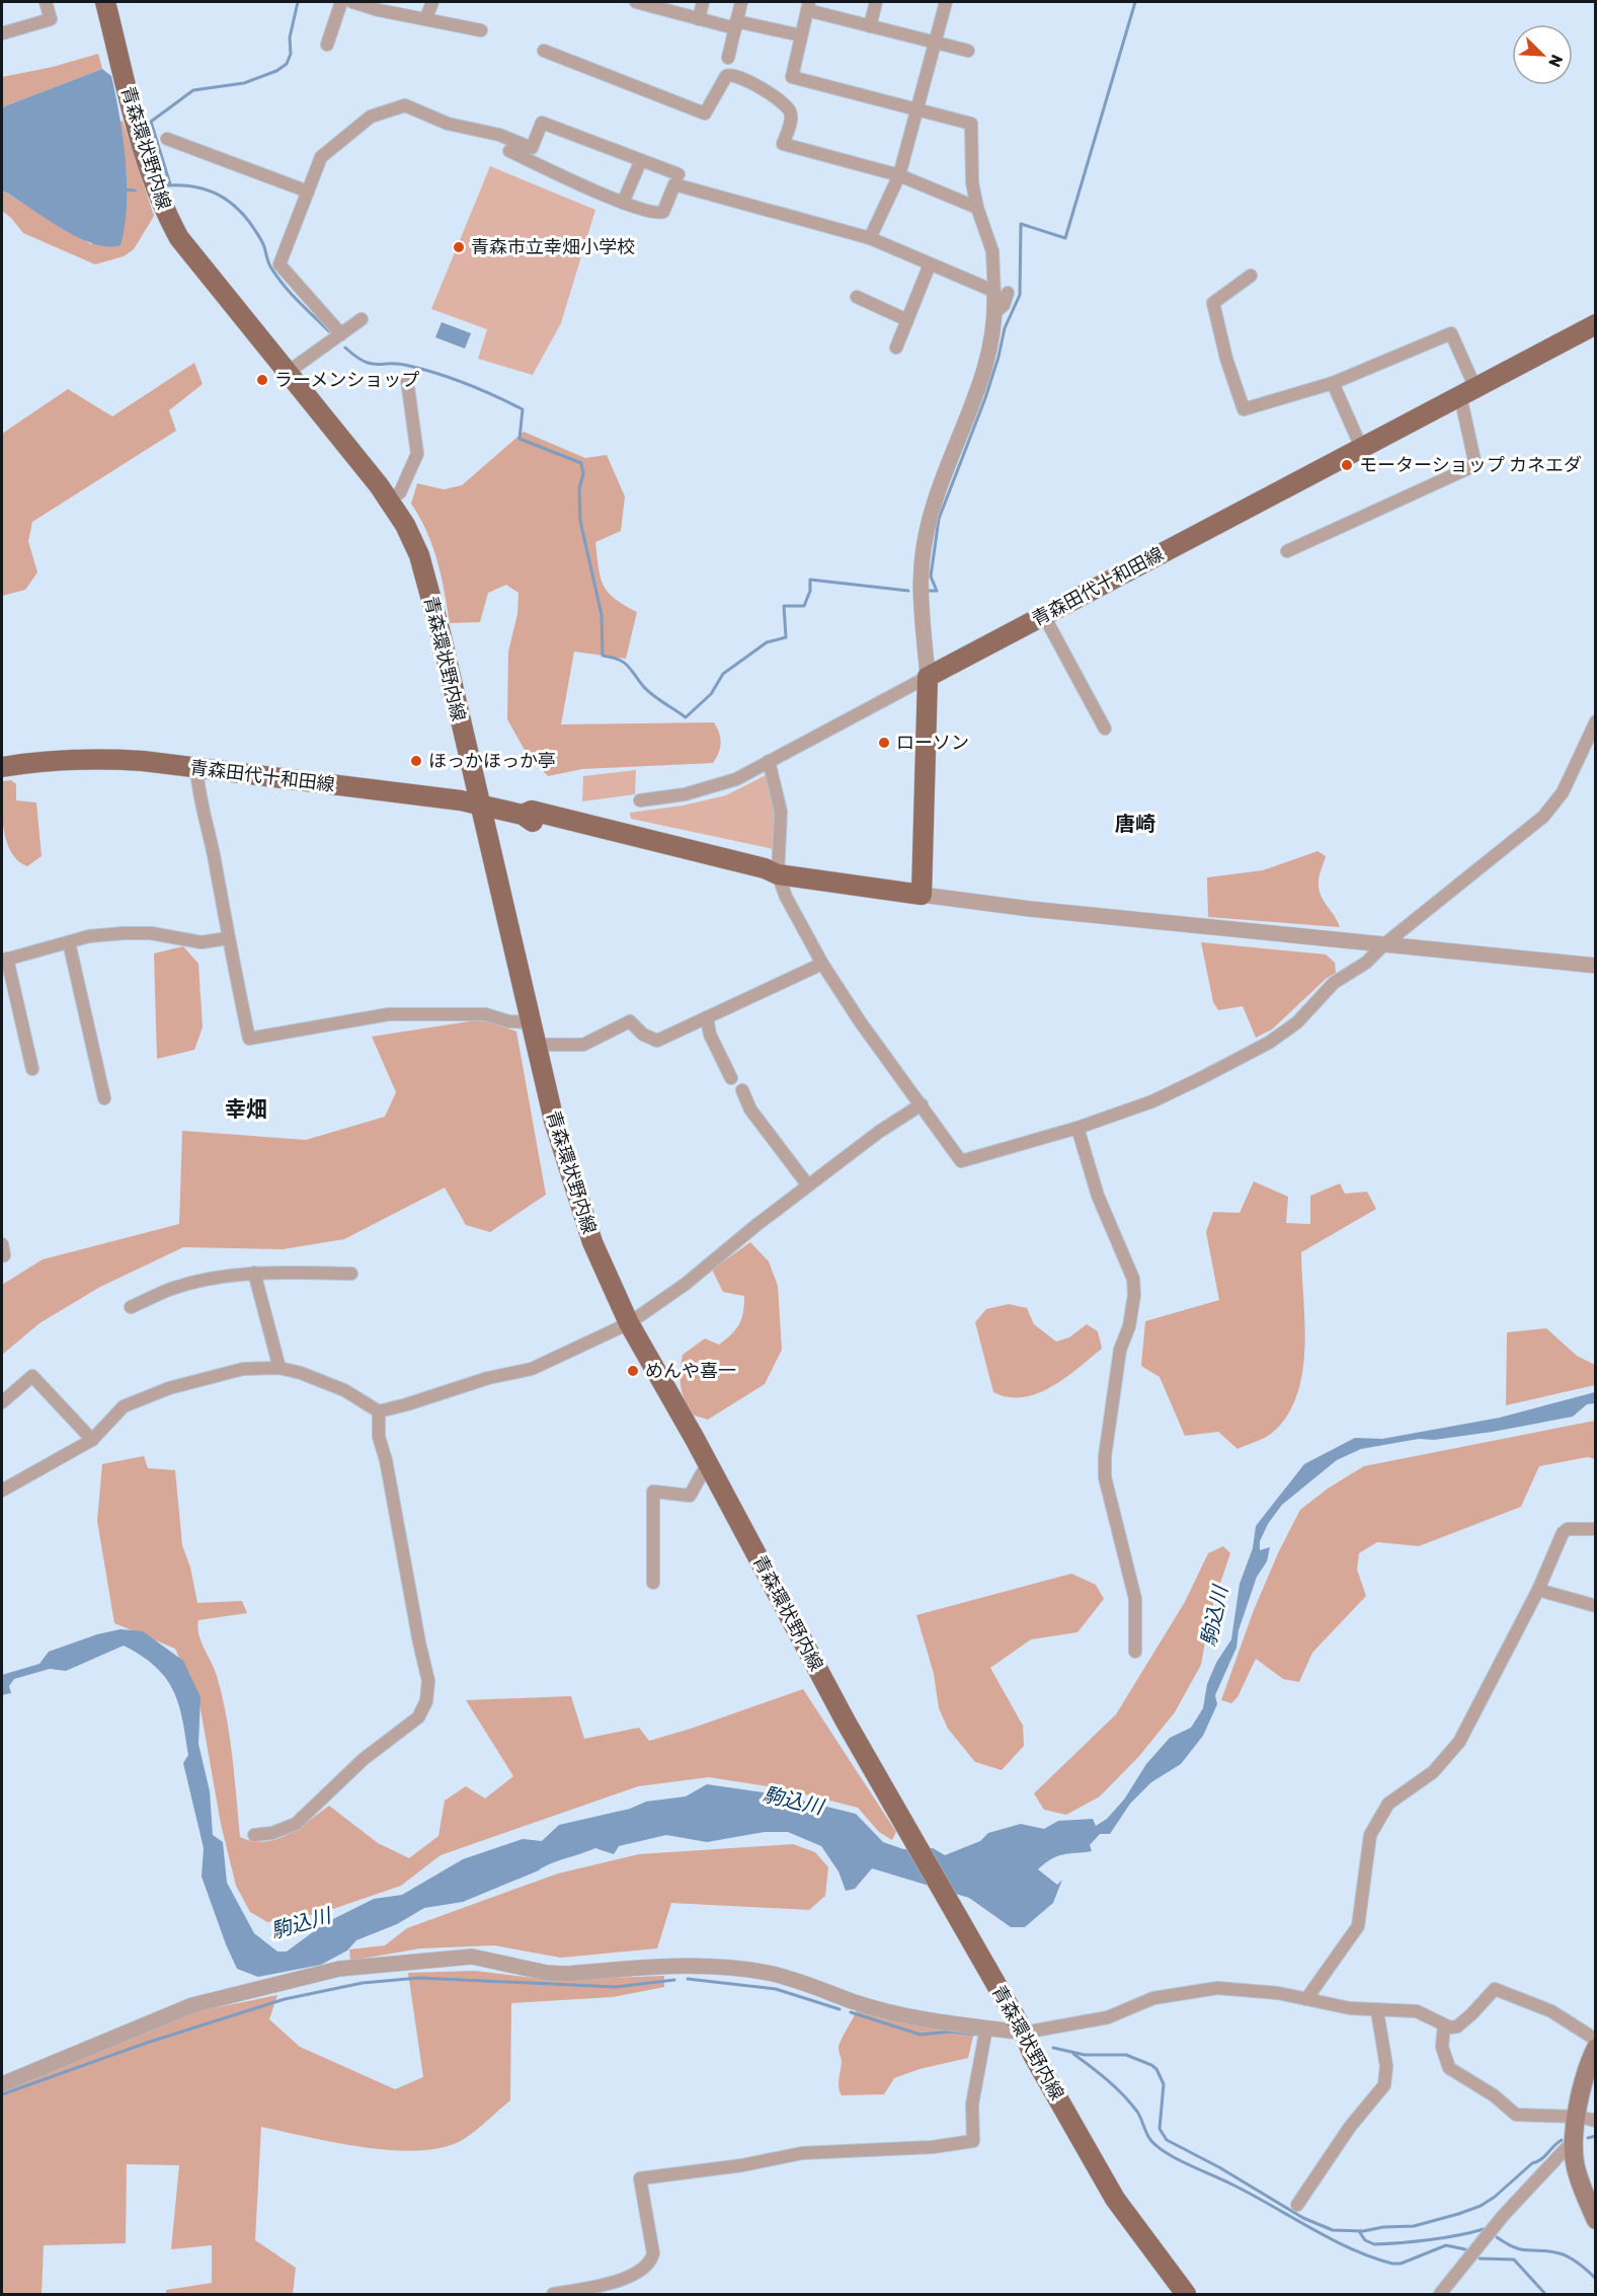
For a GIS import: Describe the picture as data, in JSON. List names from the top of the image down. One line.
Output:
{"streets":{"main road":["青森環状野内線","青森田代十和田線"]},"crossings":[["青森環状野内線","青森田代十和田線"]],"districts":["唐崎","幸畑"],"water":["駒込川"],"places":["青森市立幸畑小学校","ラーメンショップ","モーターショップ カネエダ","ローソン","ほっかほっか亭","めんや喜一"],"north":"bottom right"}
